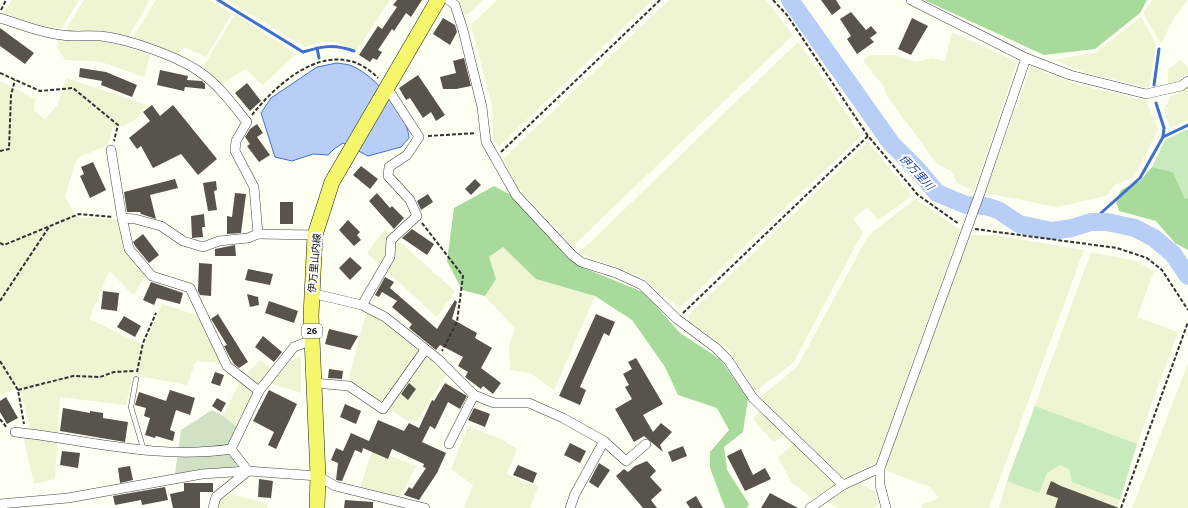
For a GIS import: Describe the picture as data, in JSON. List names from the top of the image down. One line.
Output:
{"streets":{"main road":["伊万里山内線","26"]},"water":["伊万里川"]}
